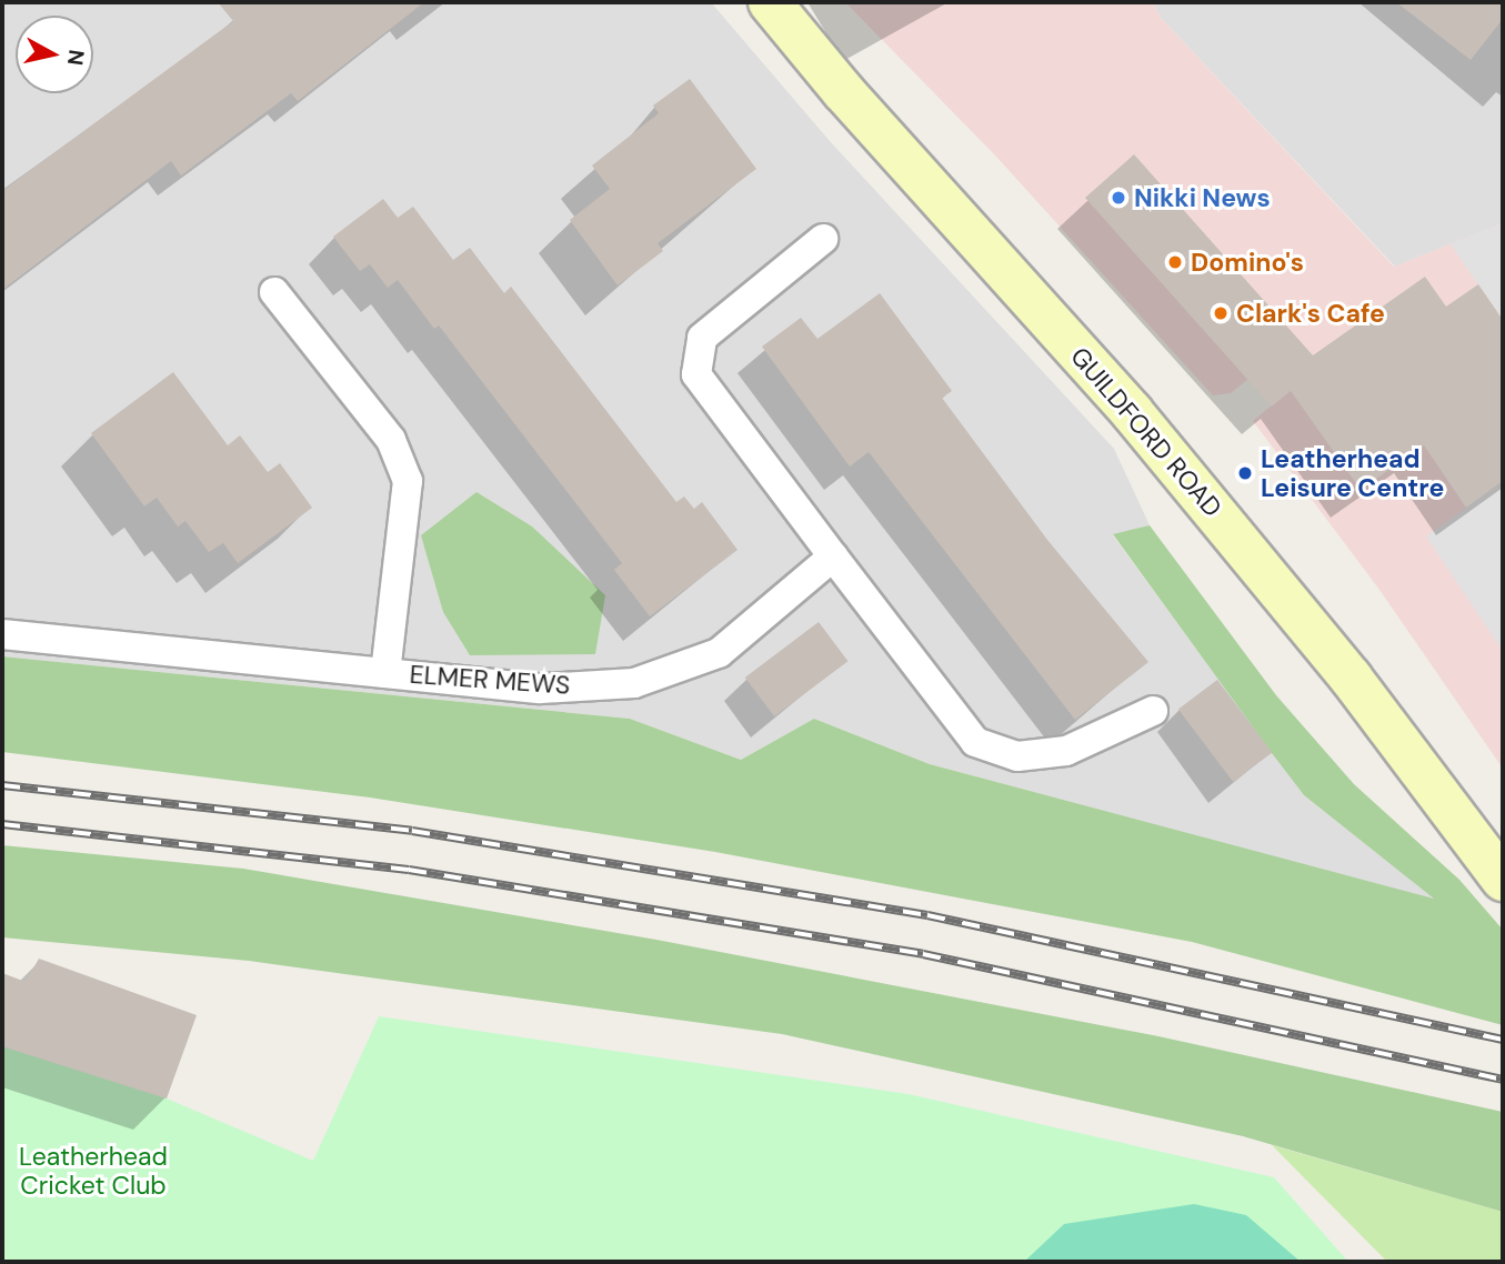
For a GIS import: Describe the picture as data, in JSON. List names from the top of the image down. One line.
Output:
{"streets":{"main road":["GUILDFORD ROAD"],"lane":["ELMER MEWS"]},"parks":["Leatherhead Cricket Club"],"places":["Nikki News","Domino's","Clark's Cafe","Leatherhead Leisure Centre"],"north":"right"}
